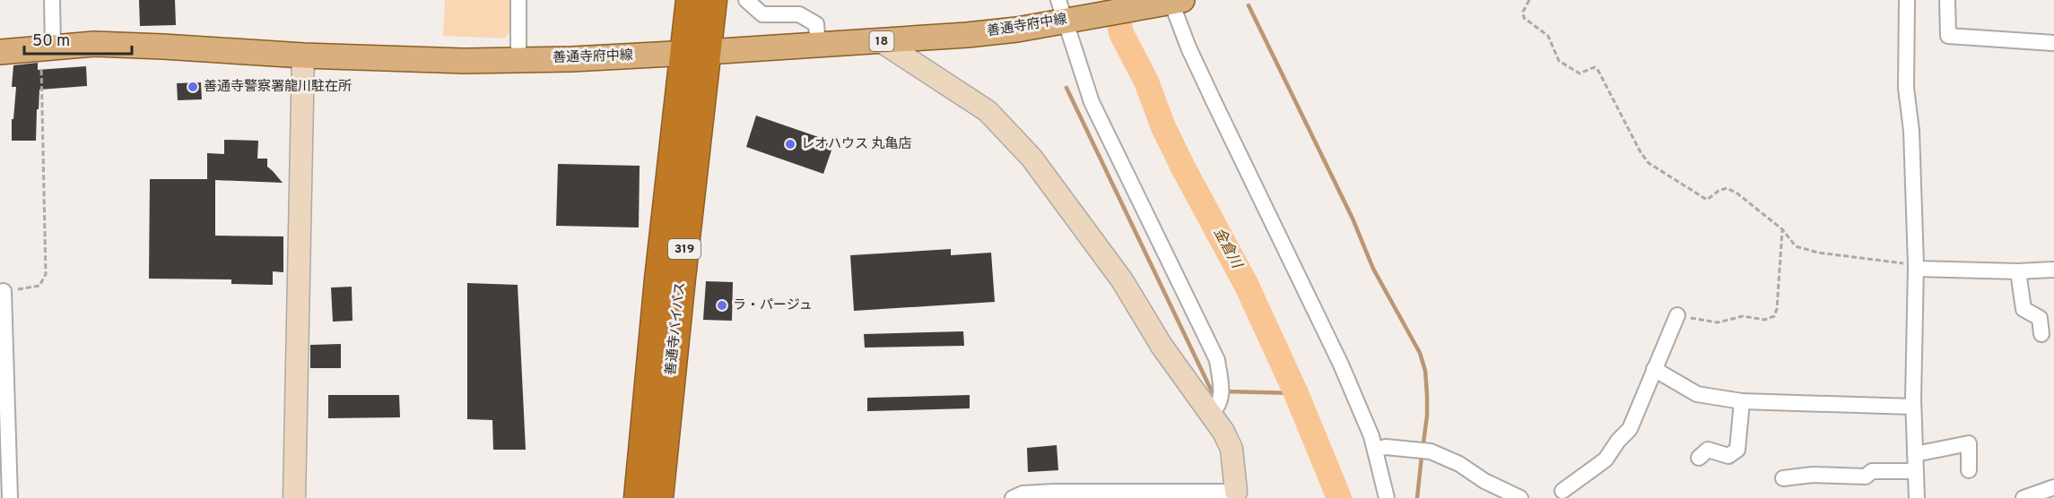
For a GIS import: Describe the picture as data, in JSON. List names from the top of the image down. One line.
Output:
{"streets":{"highway":["319","善通寺バイパス"],"main road":["善通寺府中線","18"]},"crossings":[["善通寺府中線","善通寺バイパス"]],"water":["金倉川"],"places":["善通寺警察署龍川駐在所","レオハウス 丸亀店","ラ・パージュ"],"scale_bar":"50 m"}
